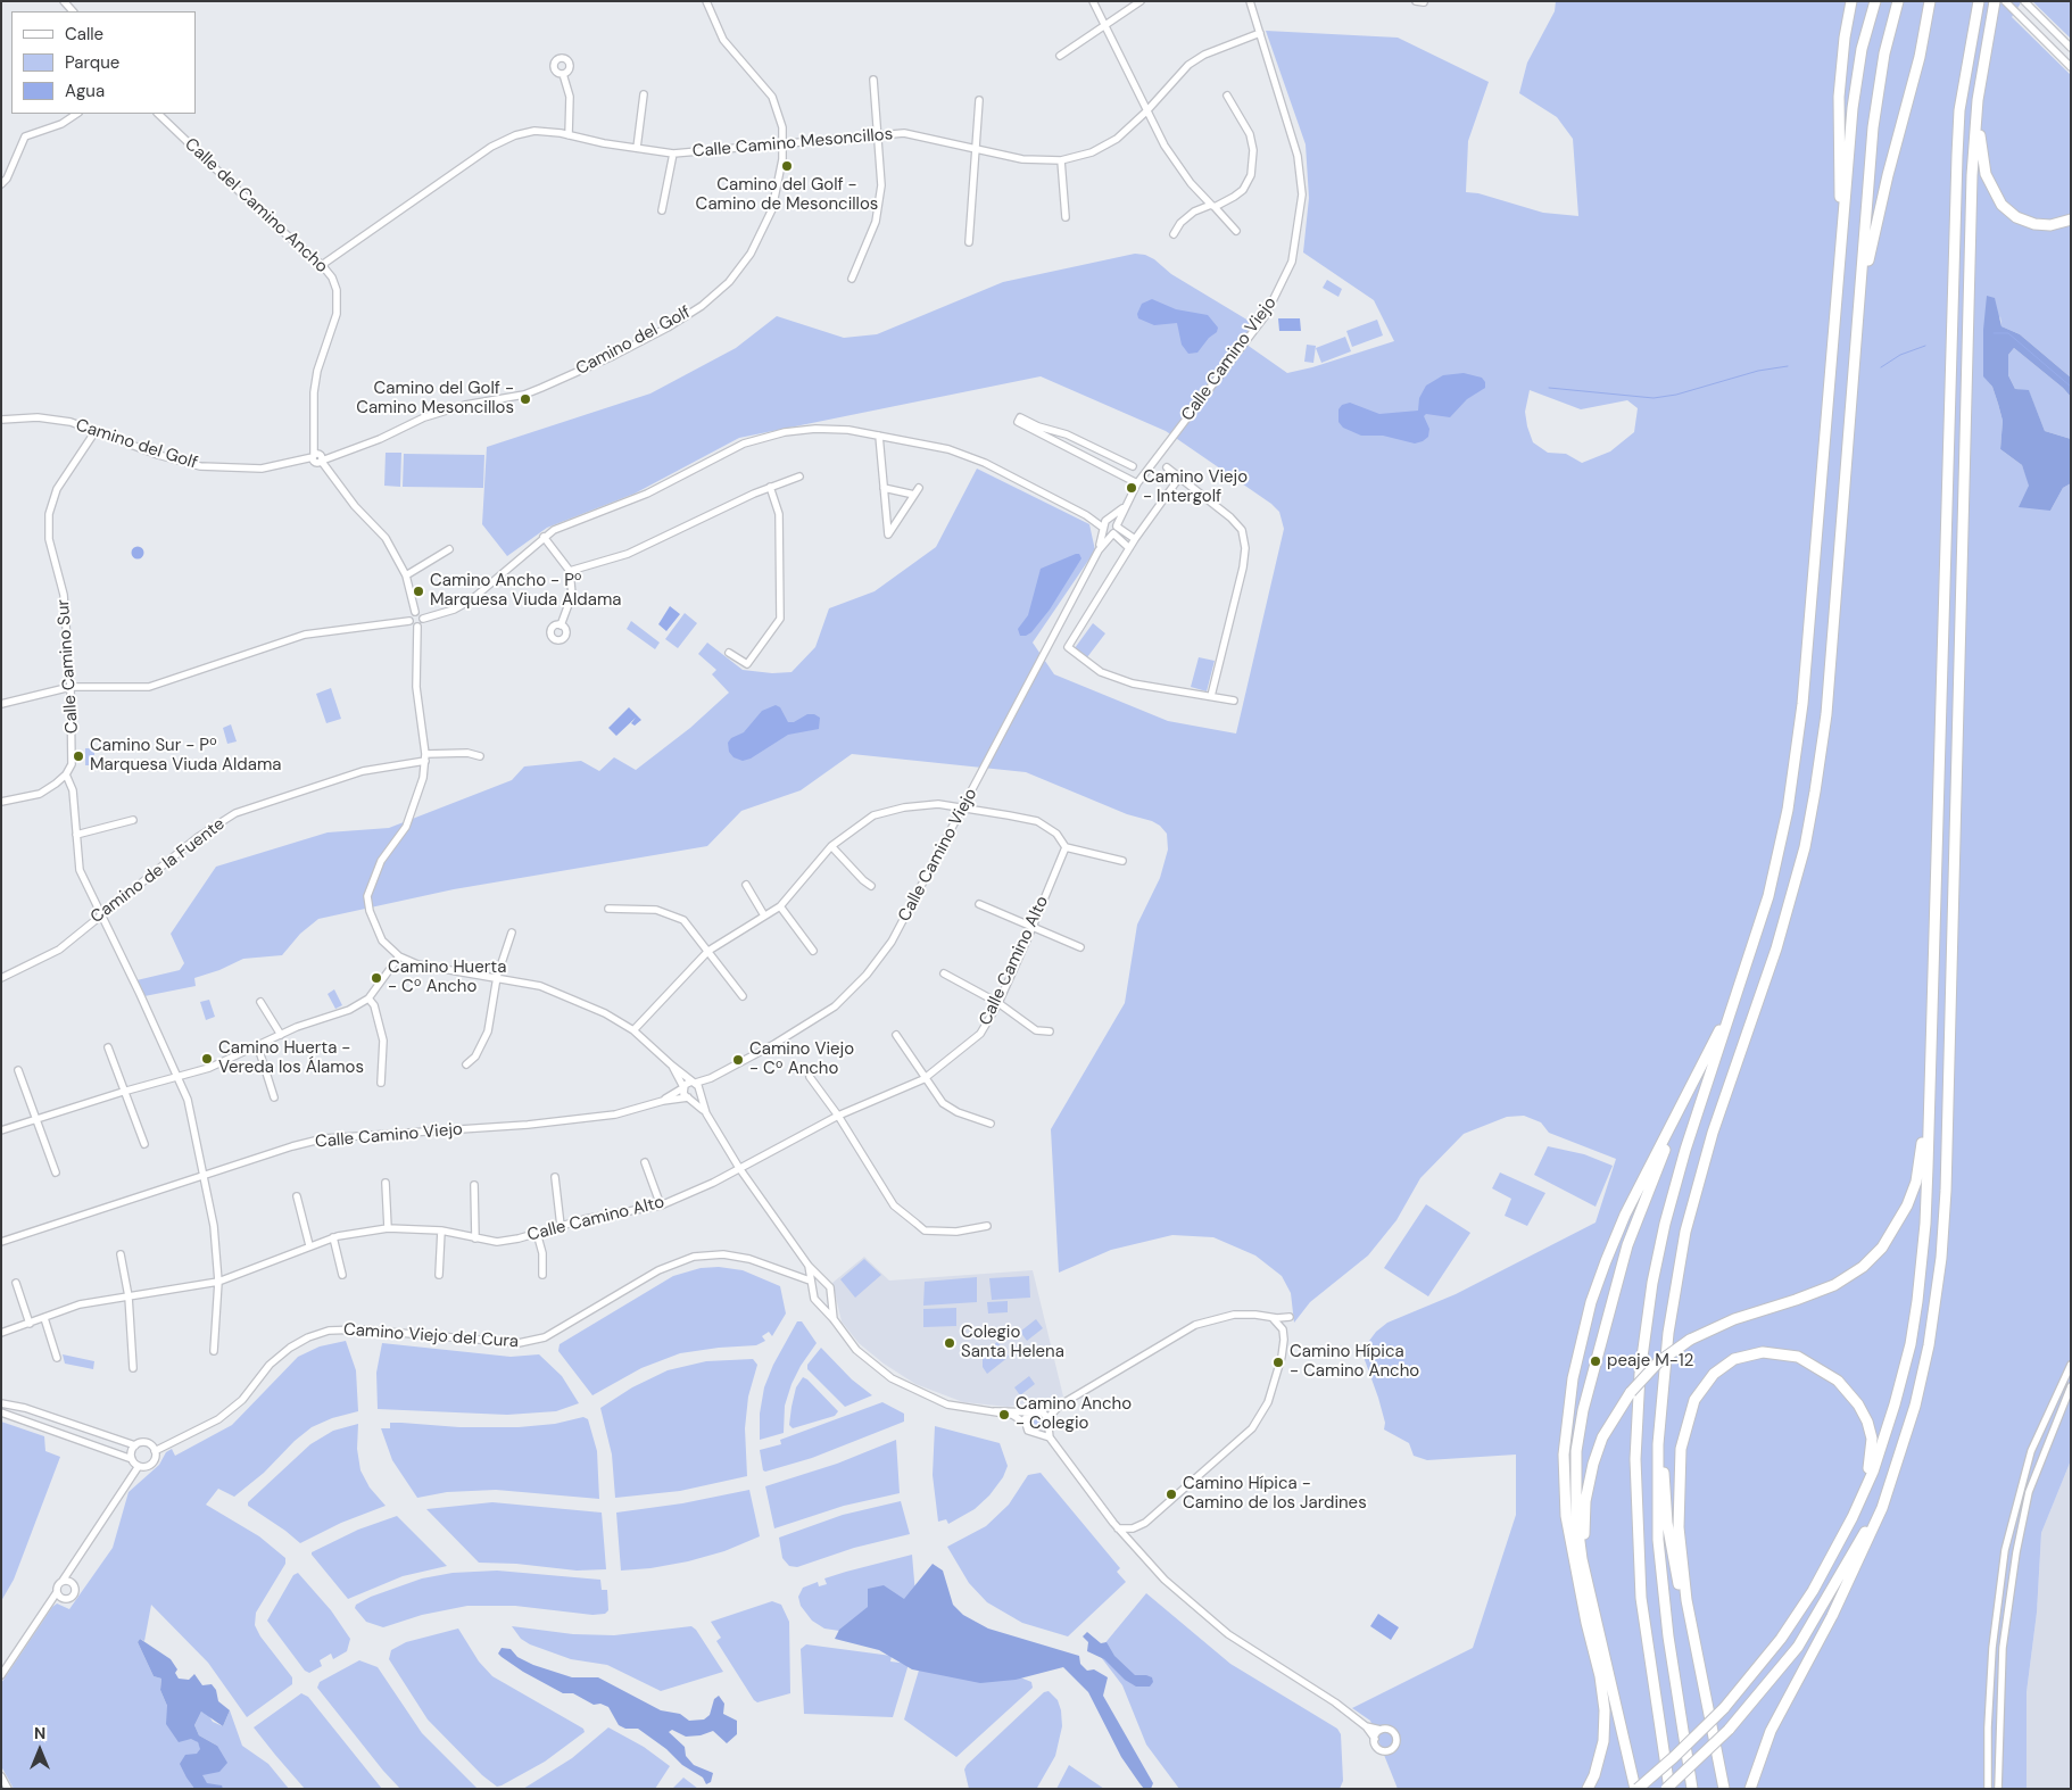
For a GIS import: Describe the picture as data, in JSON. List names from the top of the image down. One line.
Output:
{"streets":{"street":["Calle Camino Mesoncillos","Calle del Camino Ancho","Camino del Golf","Calle Camino Viejo","Calle Camino Sur","Camino de la Fuente","Calle Camino Alto","Camino Viejo del Cura"]},"crossings":[["Calle Camino Mesoncillos","Calle del Camino Ancho"],["Calle Camino Mesoncillos","Camino del Golf"],["Calle Camino Mesoncillos","Calle Camino Viejo"],["Calle del Camino Ancho","Camino del Golf"],["Camino del Golf","Calle Camino Sur"]],"places":["Camino del Golf - Camino de Mesoncillos","Camino del Golf - Camino Mesoncillos","Camino Viejo - Intergolf","Camino Ancho - Pº Marquesa Viuda Aldama","Camino Sur - Pº Marquesa Viuda Aldama","Camino Huerta - Cº Ancho","Camino Huerta - Vereda los Álamos","Camino Viejo - Cº Ancho","Colegio Santa Helena","peaje M-12","Camino Hípica - Camino Ancho","Camino Ancho - Colegio","Camino Hípica - Camino de los Jardines"],"legend":["Calle","Parque","Agua"],"north":"top"}
